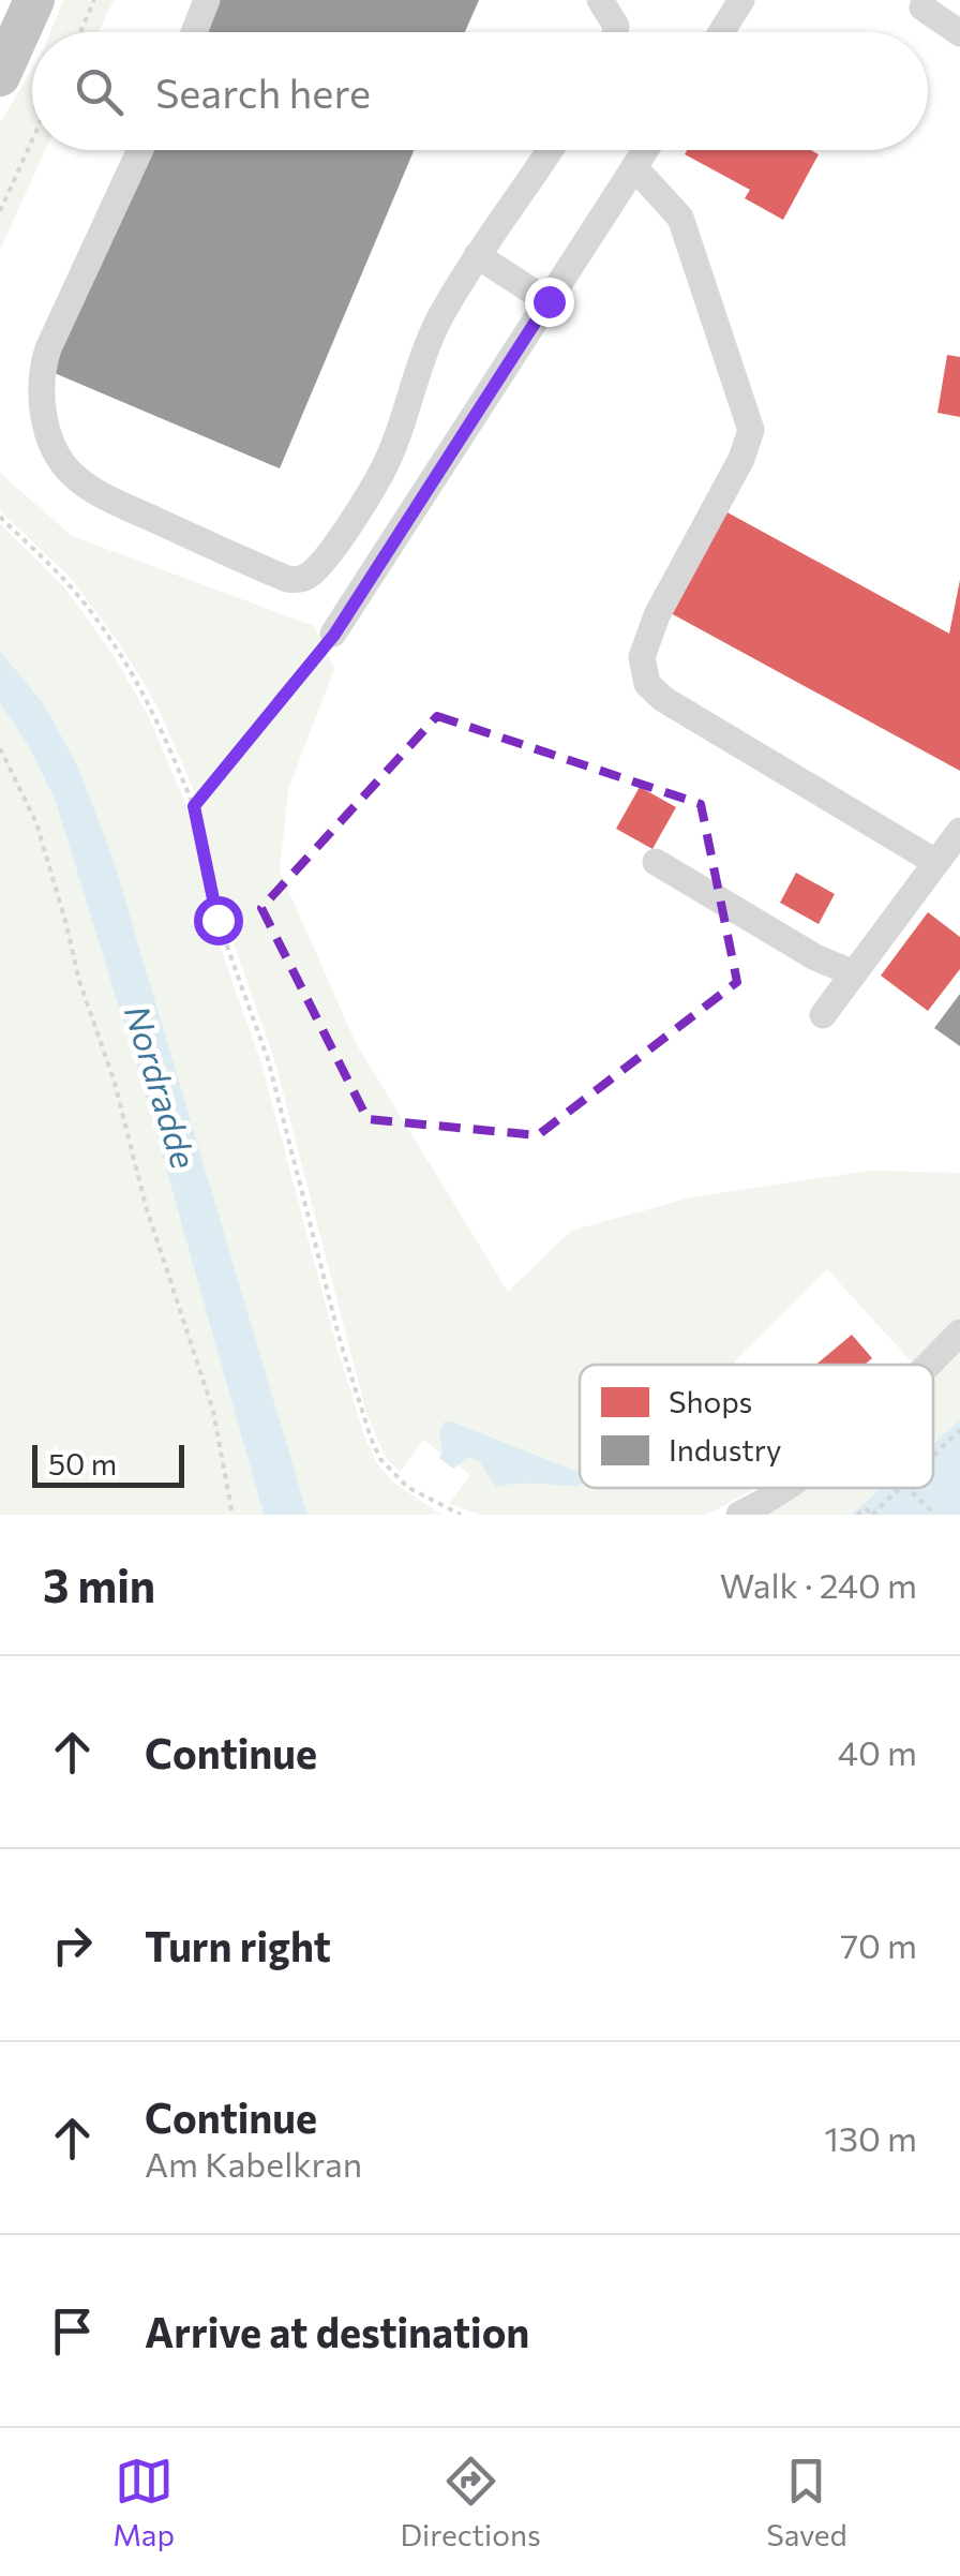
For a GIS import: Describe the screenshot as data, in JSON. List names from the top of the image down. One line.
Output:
{"water":["Nordradde"],"legend":["Shops","Industry"],"scale_bar":"50 m","page":{"search":"Search here","scale":"50 m","heading":["3 min","Walk · 240 m"],"list":[["Continue","40 m"],["Turn right","70 m"],["Continue","Am Kabelkran","130 m"],"Arrive at destination"],"nav":["Map","Directions","Saved"]}}
